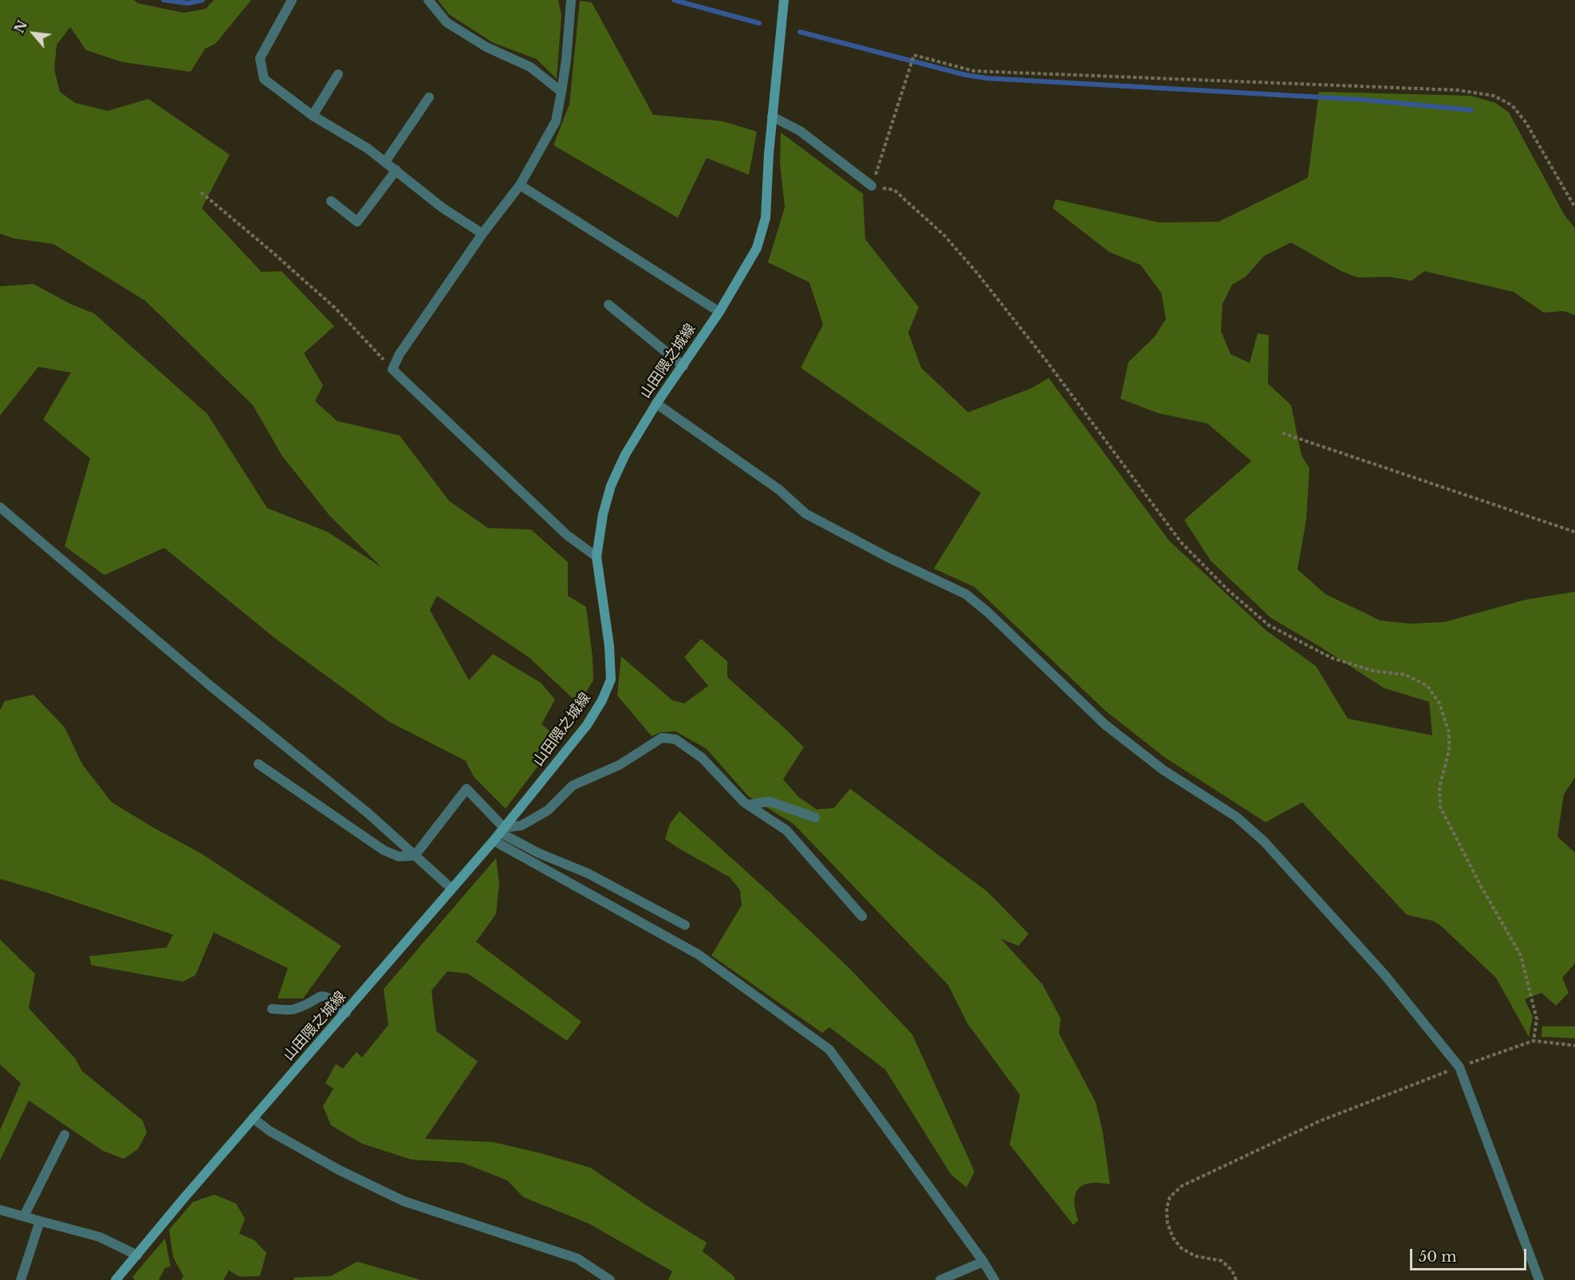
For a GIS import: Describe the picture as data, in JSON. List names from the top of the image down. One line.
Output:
{"streets":{"main road":["山田隈之城線"]},"scale_bar":"50 m","north":"top left"}
